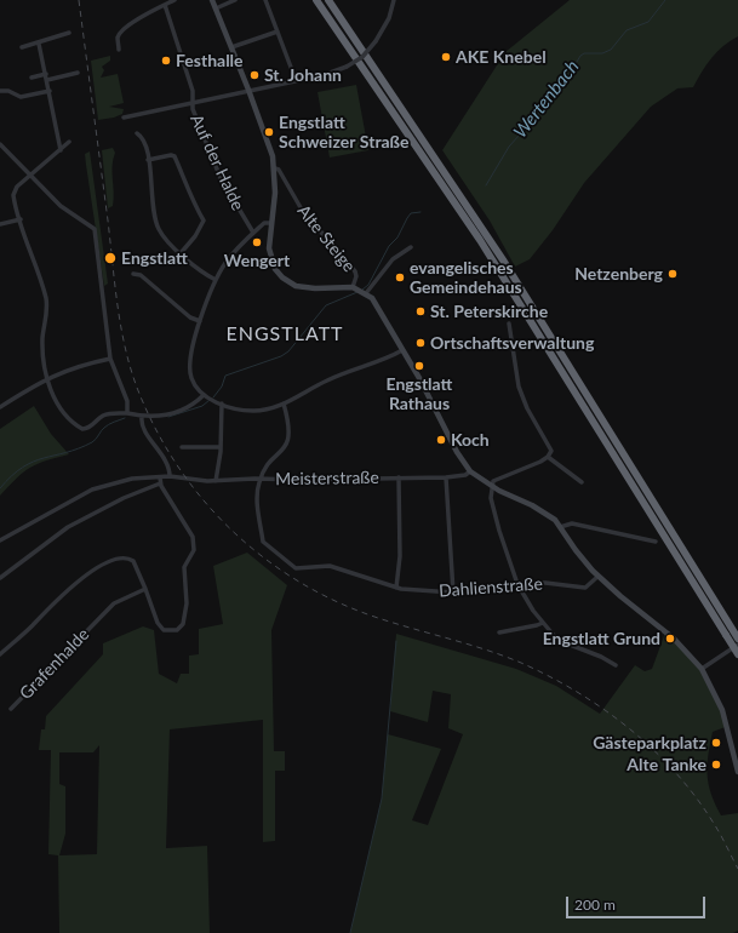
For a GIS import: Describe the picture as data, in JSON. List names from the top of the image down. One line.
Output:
{"streets":{"street":["Auf der Halde","Alte Steige","Meisterstraße","Dahlienstraße","Grafenhalde"]},"crossings":[["Meisterstraße","Dahlienstraße"]],"districts":["ENGSTLATT"],"water":["Wertenbach"],"places":["AKE Knebel","Festhalle","St. Johann","Engstlatt Schweizer Straße","Wengert","Engstlatt","Netzenberg","evangelisches Gemeindehaus","St. Peterskirche","Ortschaftsverwaltung","Engstlatt Rathaus","Koch","Engstlatt Grund","Gästeparkplatz","Alte Tanke"],"scale_bar":"200 m"}
